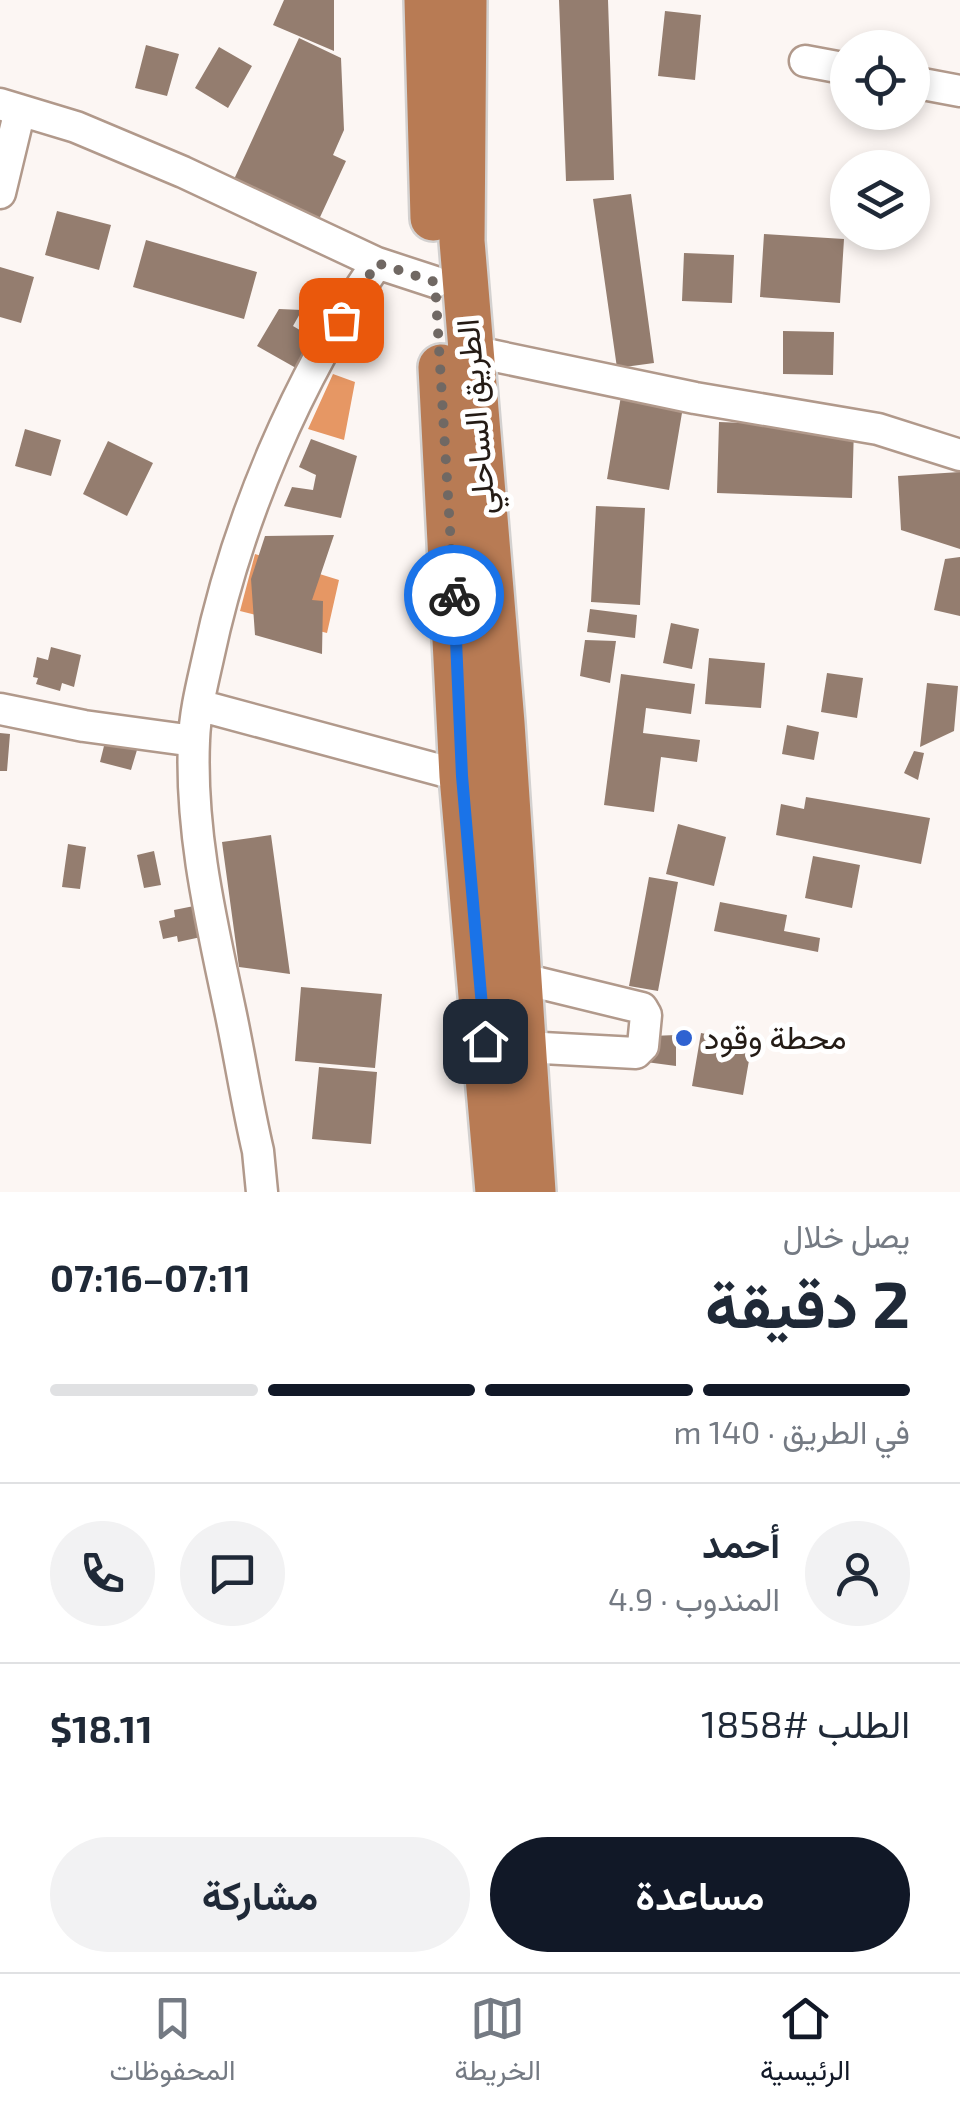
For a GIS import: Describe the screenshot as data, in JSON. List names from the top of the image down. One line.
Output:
{"streets":{"highway":["الطريق الساحلي"]},"places":["محطة وقود"],"page":{"heading":["2 دقيقة","يصل خلال","07:11–07:16"],"panel":["أحمد","المندوب · 4.9","الطلب #1858","$18.11"],"bar":"في الطريق · 140 m","buttons":["مساعدة","مشاركة"],"tabs":["الرئيسية","الخريطة","المحفوظات"]}}
